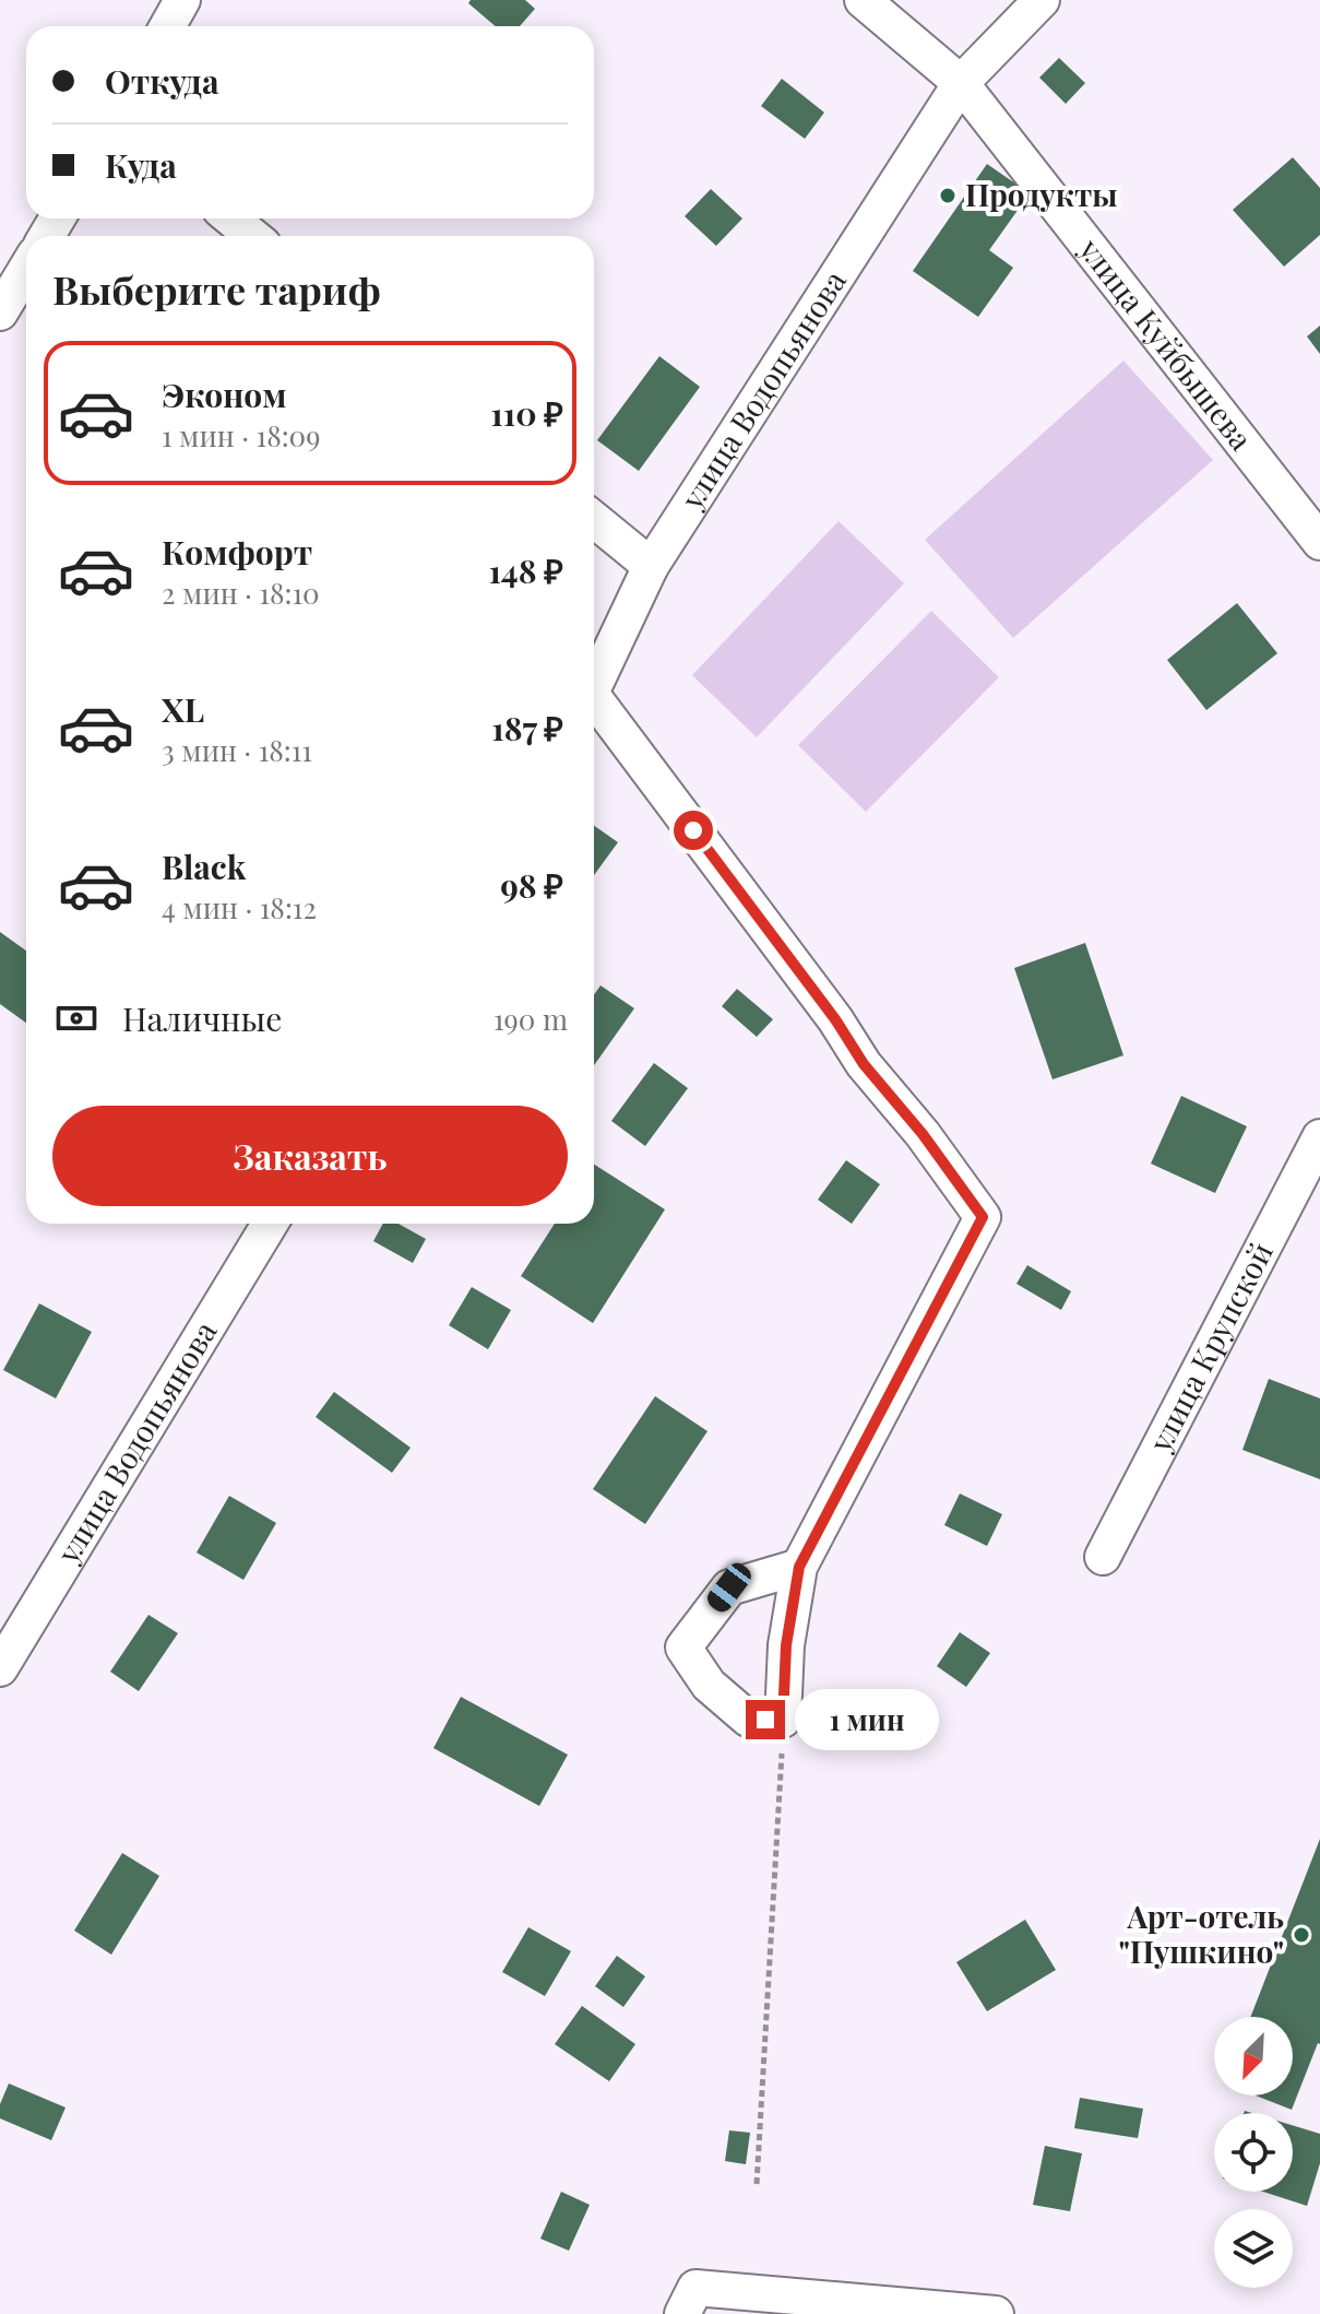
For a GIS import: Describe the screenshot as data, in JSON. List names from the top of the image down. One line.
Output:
{"streets":{"street":["улица Куйбышева","улица Водопьянова","улица Крупской"]},"crossings":[["улица Куйбышева","улица Водопьянова"]],"places":["Продукты","Арт-отель \"Пушкино\""],"north":"bottom left","page":{"banner":["Откуда","Куда"],"heading":"Выберите тариф","list":[{"name":"Эконом","note":"1 мин · 18:09","value":"110 ₽"},{"name":"Комфорт","note":"2 мин · 18:10","value":"148 ₽"},{"name":"XL","note":"3 мин · 18:11","value":"187 ₽"},{"name":"Black","note":"4 мин · 18:12","value":"98 ₽"}],"pay":["Наличные","190 m"],"buttons":"Заказать","bubble":"1 мин"}}
